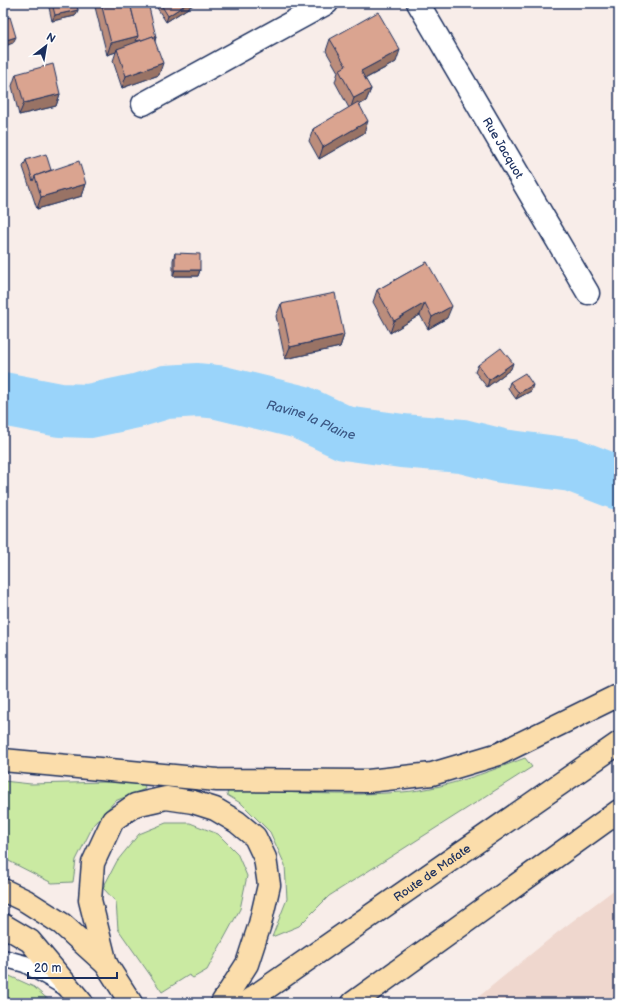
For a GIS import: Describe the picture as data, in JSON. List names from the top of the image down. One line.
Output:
{"streets":{"main road":["Route de Mafate"],"street":["Rue Jacquot"]},"water":["Ravine la Plaine"],"scale_bar":"20 m","north":"top right"}
